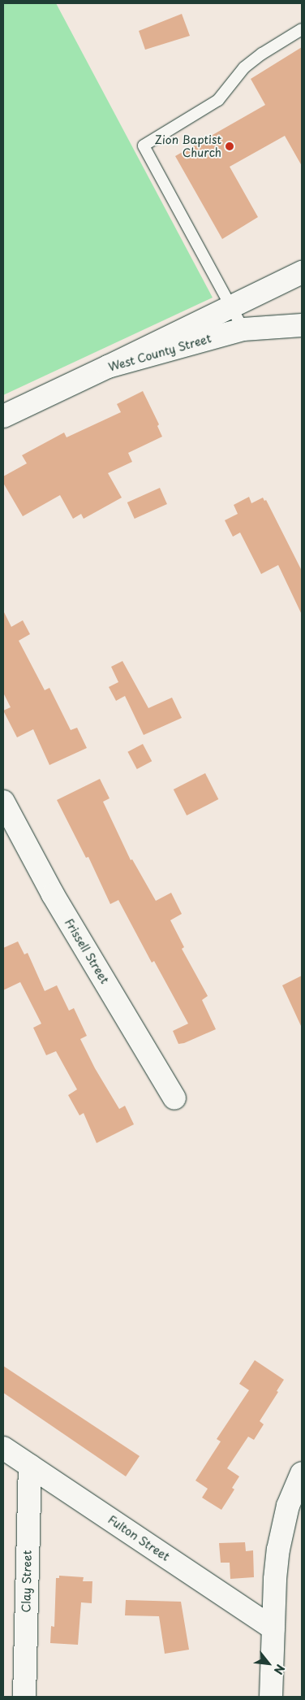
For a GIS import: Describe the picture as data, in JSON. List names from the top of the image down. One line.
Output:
{"streets":{"street":["West County Street","Frissell Street","Fulton Street","Clay Street"]},"crossings":[["Fulton Street","Clay Street"]],"places":["Zion Baptist Church"],"north":"bottom right"}
